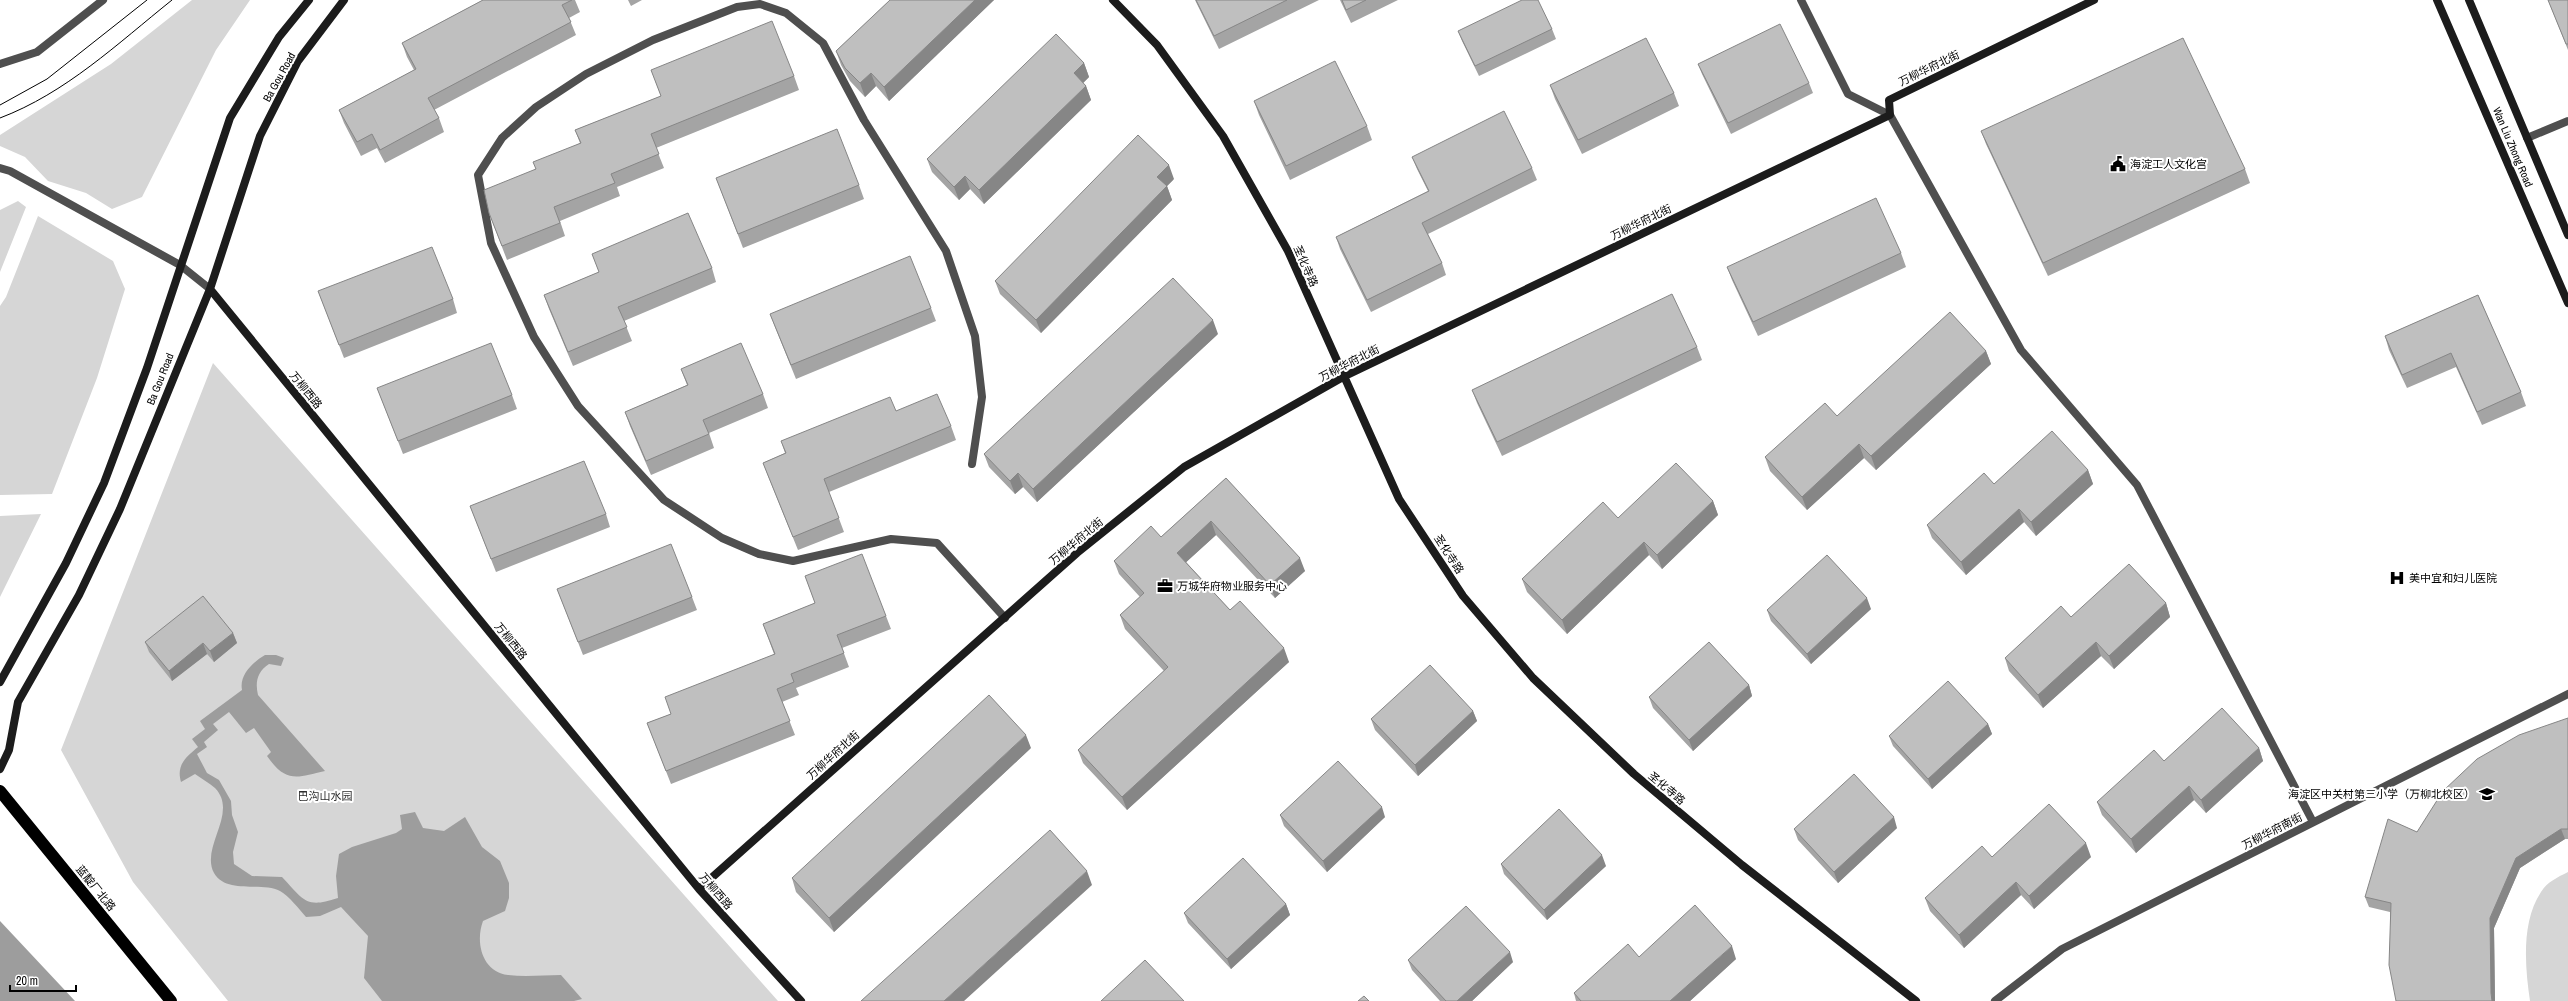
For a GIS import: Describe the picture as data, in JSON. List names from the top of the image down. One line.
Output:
{"streets":{"highway":["蓝靛厂北路"],"street":["万柳华府北街","Ba Gou Road","Wan Liu Zhong Road","圣化寺路","万柳西路","万柳华府南街"]},"crossings":[["万柳华府北街","圣化寺路"],["万柳华府北街","万柳西路"],["Ba Gou Road","万柳西路"]],"parks":["巴沟山水园"],"places":{"public building":["海淀工人文化宫"],"hospital":["美中宜和妇儿医院"],"office":["万城华府物业服务中心"],"school or university":["海淀区中关村第三小学（万柳北校区）"]},"scale_bar":"20 m"}
